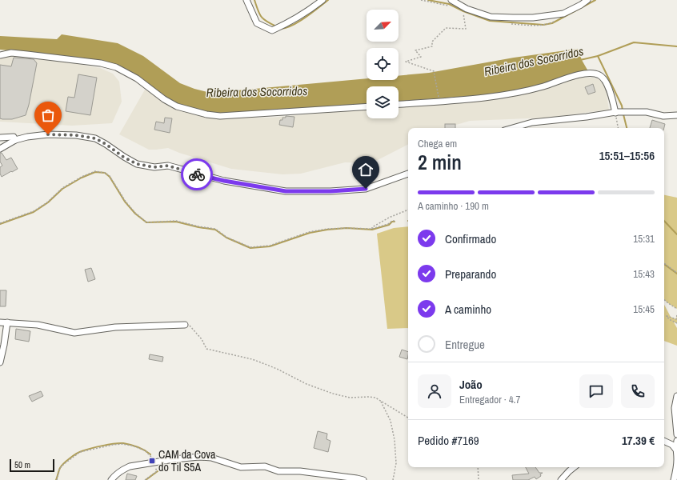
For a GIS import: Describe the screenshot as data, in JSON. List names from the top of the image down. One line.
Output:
{"water":["Ribeira dos Socorridos"],"places":{"transit":["CAM da Cova do Til S5A"]},"scale_bar":"50 m","north":"top right","page":{"heading":["2 min","Chega em","15:51–15:56"],"panel":["João","Entregador · 4.7","Pedido #7169","17.39 €"],"bar":"A caminho · 190 m","list":[["Confirmado","15:31"],["Preparando","15:43"],["A caminho","15:45"],"Entregue"],"scale":"50 m"}}
